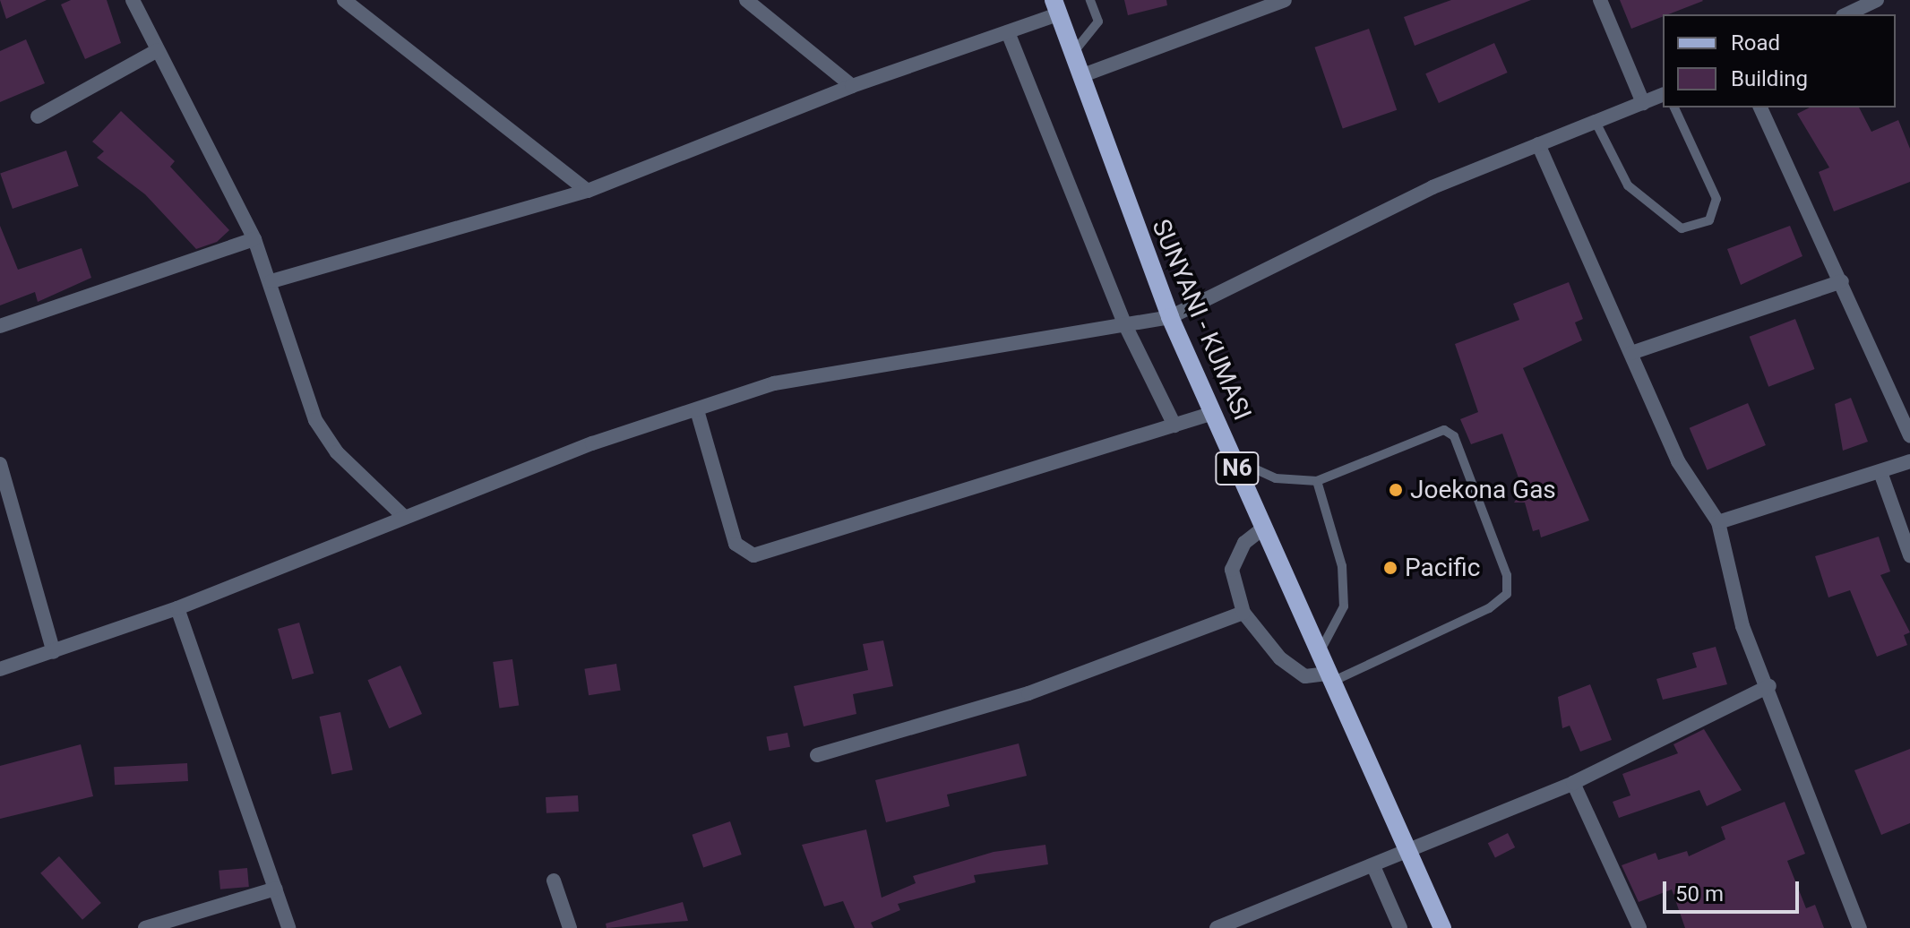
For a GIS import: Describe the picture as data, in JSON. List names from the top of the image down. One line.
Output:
{"streets":{"main road":["SUNYANI - KUMASI","N6"]},"places":["Joekona Gas","Pacific"],"legend":["Road","Building"],"scale_bar":"50 m"}
